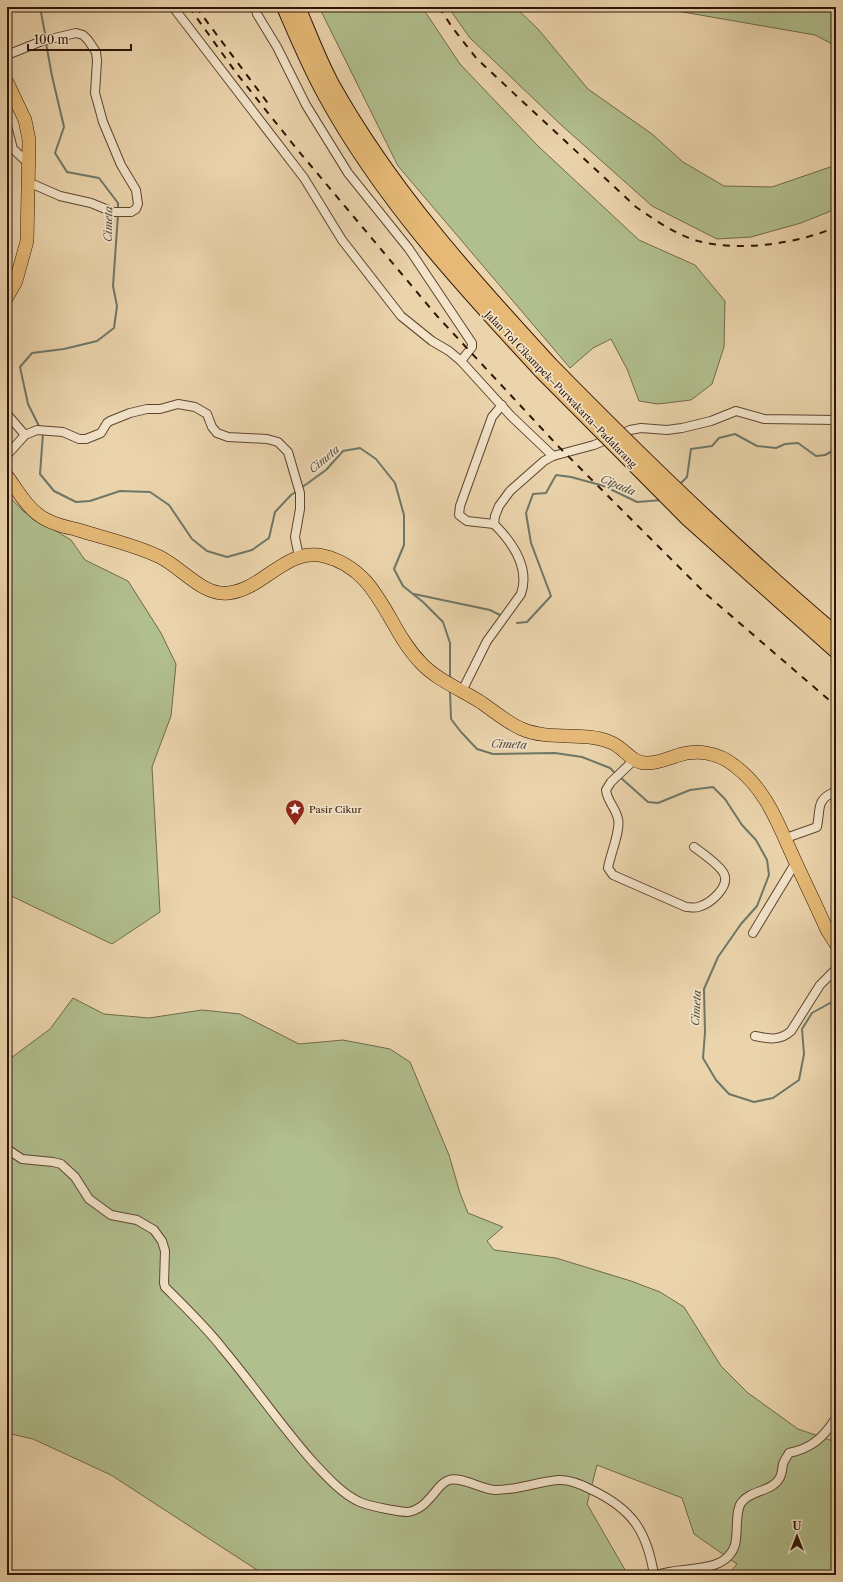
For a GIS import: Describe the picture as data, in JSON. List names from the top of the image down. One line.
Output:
{"streets":{"highway":["Jalan Tol Cikampek–Purwakarta–Padalarang"]},"water":["Cimeta","Cipada"],"places":{"place":["Pasir Cikur"]},"scale_bar":"100 m","north":"top"}
